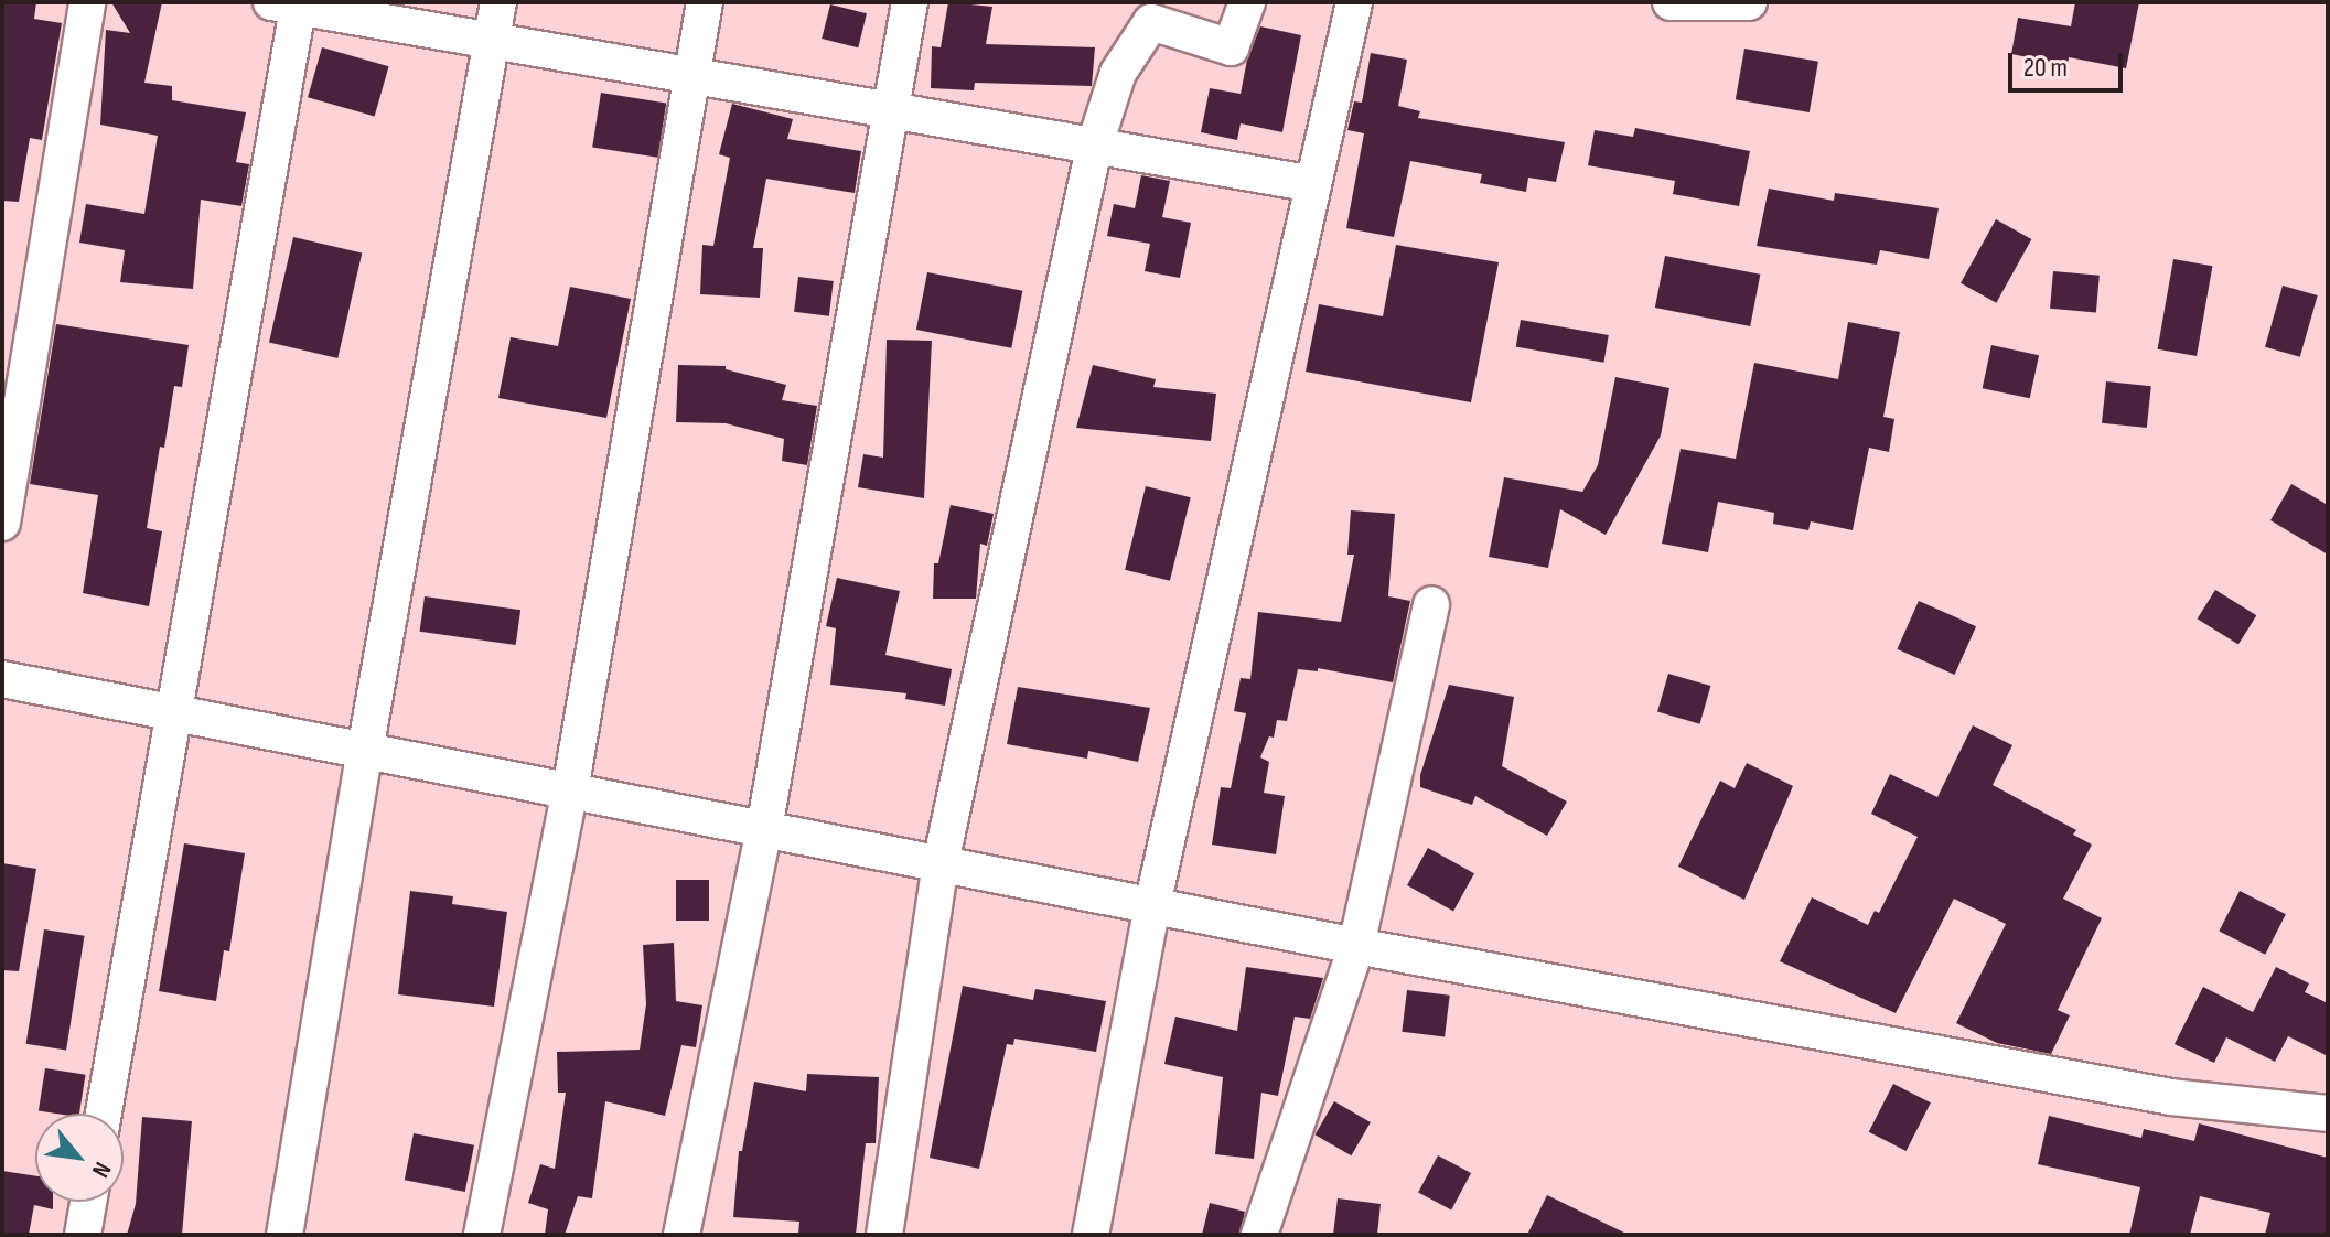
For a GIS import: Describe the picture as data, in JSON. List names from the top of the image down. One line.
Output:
{"scale_bar":"20 m","north":"bottom right"}
